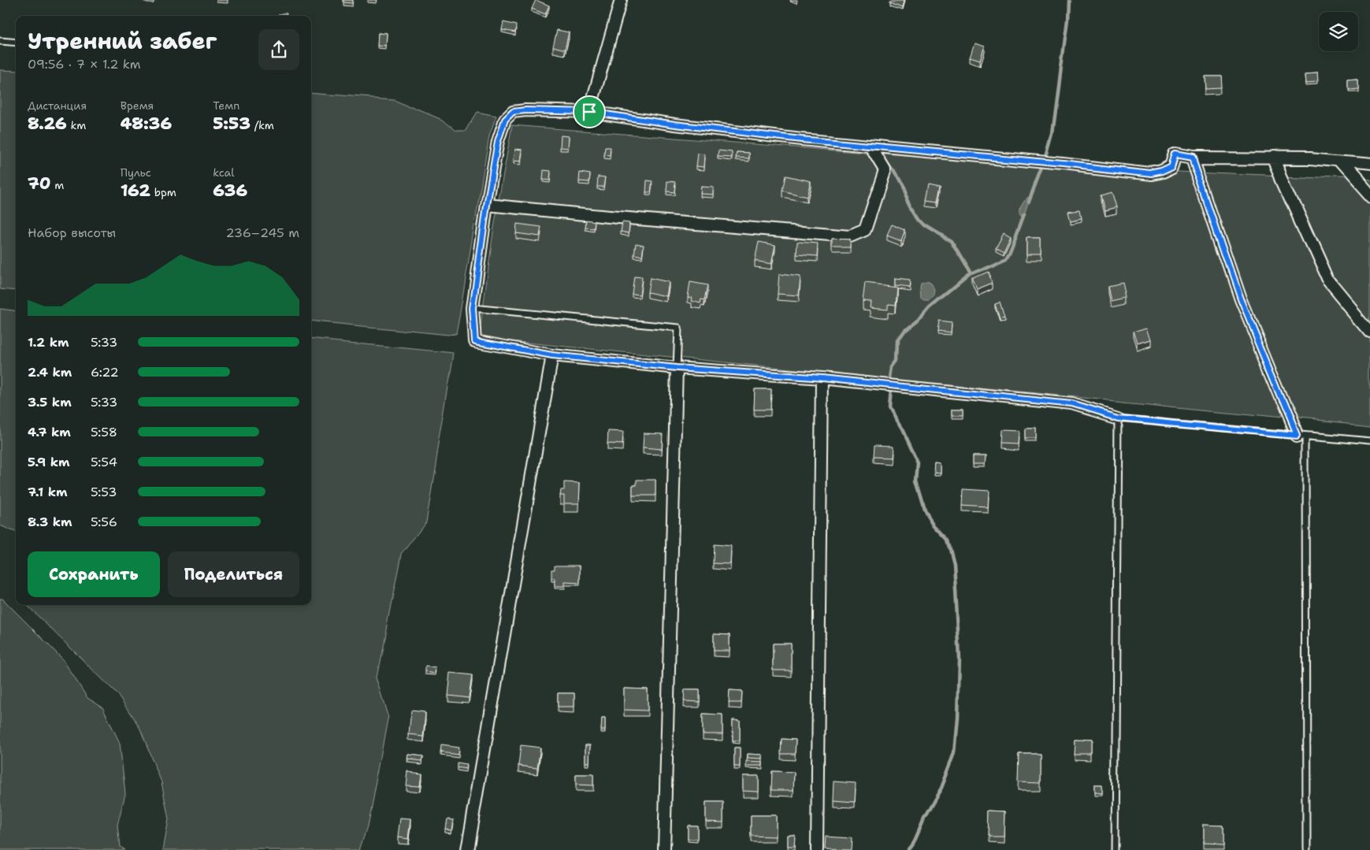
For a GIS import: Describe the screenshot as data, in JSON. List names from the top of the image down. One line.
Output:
{"page":{"heading":["Утренний забег","09:56 · 7 × 1.2 km"],"stats":[["Дистанция","8.26 km"],["Время","48:36"],["Темп","5:53 /km"],["70 m"],["Пульс","162 bpm"],["kcal","636"]],"chart":["Набор высоты","236–245 m"],"list":[{"name":"1.2 km","note":"5:33"},{"name":"2.4 km","note":"6:22"},{"name":"3.5 km","note":"5:33"},{"name":"4.7 km","note":"5:58"},{"name":"5.9 km","note":"5:54"},{"name":"7.1 km","note":"5:53"},{"name":"8.3 km","note":"5:56"}],"buttons":["Сохранить","Поделиться"]}}
